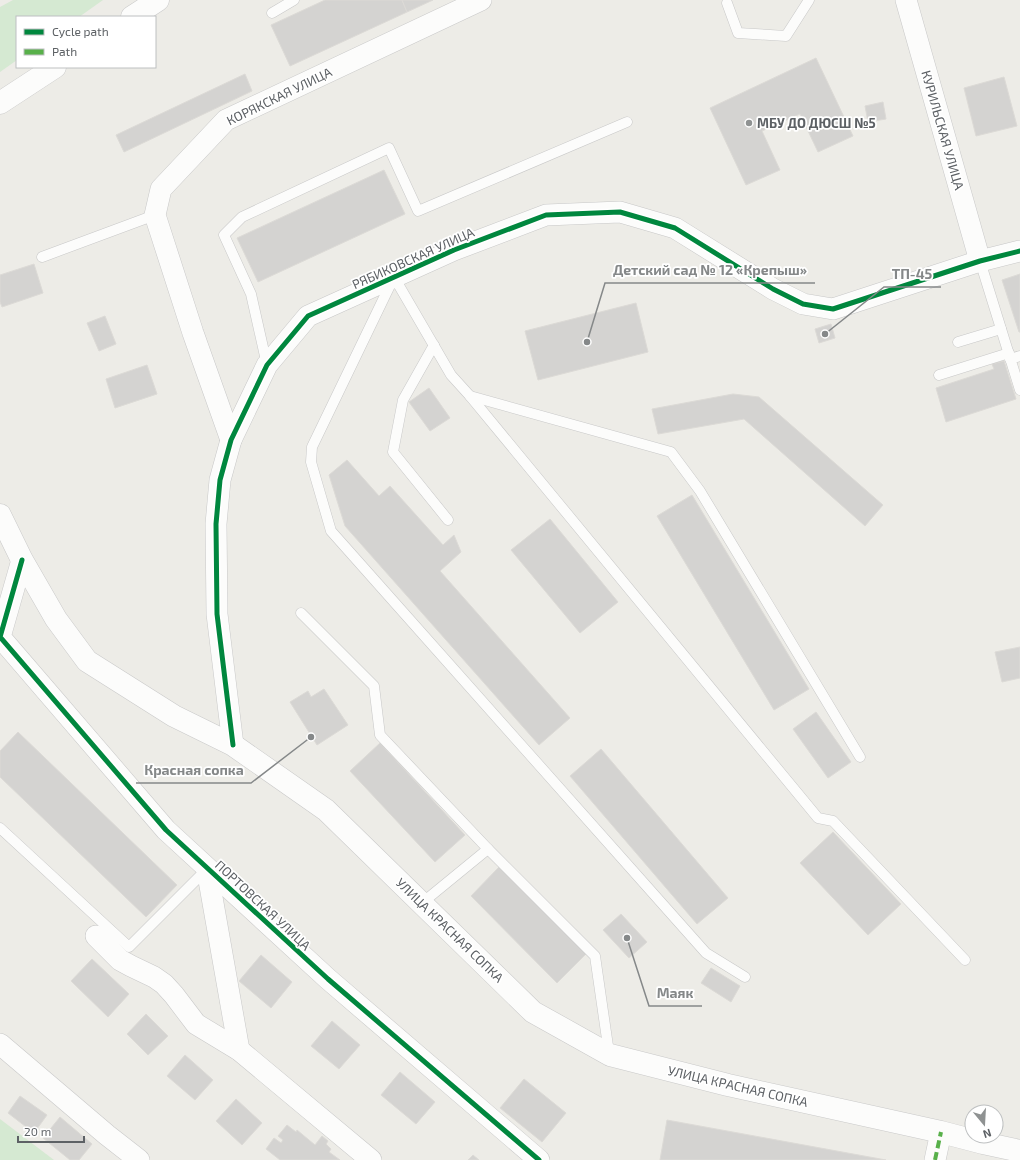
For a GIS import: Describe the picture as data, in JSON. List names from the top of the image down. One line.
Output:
{"streets":{"main road":["УЛИЦА КРАСНАЯ СОПКА"],"street":["КОРЯКСКАЯ УЛИЦА","КУРИЛЬСКАЯ УЛИЦА","РЯБИКОВСКАЯ УЛИЦА","ПОРТОВСКАЯ УЛИЦА"]},"crossings":[["КУРИЛЬСКАЯ УЛИЦА","РЯБИКОВСКАЯ УЛИЦА"],["РЯБИКОВСКАЯ УЛИЦА","УЛИЦА КРАСНАЯ СОПКА"]],"places":["МБУ ДО ДЮСШ №5","ТП-45","Детский сад № 12 «Крепыш»","Красная сопка","Маяк"],"legend":["Cycle path","Path"],"scale_bar":"20 m","north":"bottom"}
